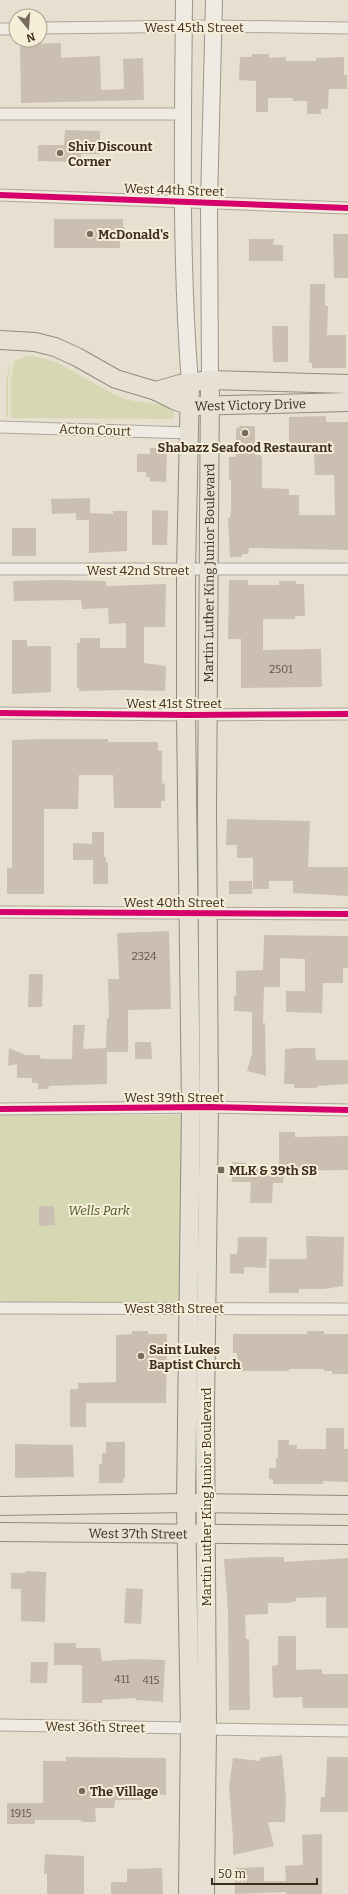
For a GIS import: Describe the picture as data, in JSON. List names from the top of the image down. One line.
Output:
{"streets":{"main road":["West Victory Drive","Martin Luther King Junior Boulevard","West 37th Street"],"street":["West 45th Street","West 44th Street","Acton Court","West 42nd Street","West 41st Street","West 40th Street","West 39th Street","West 38th Street","West 36th Street"]},"crossings":[["West Victory Drive","Martin Luther King Junior Boulevard"],["Acton Court","Martin Luther King Junior Boulevard"],["West 42nd Street","Martin Luther King Junior Boulevard"],["Martin Luther King Junior Boulevard","West 41st Street"],["Martin Luther King Junior Boulevard","West 40th Street"],["Martin Luther King Junior Boulevard","West 39th Street"],["Martin Luther King Junior Boulevard","West 38th Street"],["Martin Luther King Junior Boulevard","West 37th Street"],["Martin Luther King Junior Boulevard","West 36th Street"]],"parks":["Wells Park"],"places":{"other":["Shiv Discount Corner","McDonald's","Shabazz Seafood Restaurant","Saint Lukes Baptist Church","The Village"],"transit":["MLK & 39th SB"]},"house_numbers":["2501","2324","411","415","1915"],"scale_bar":"50 m","north":"bottom"}
